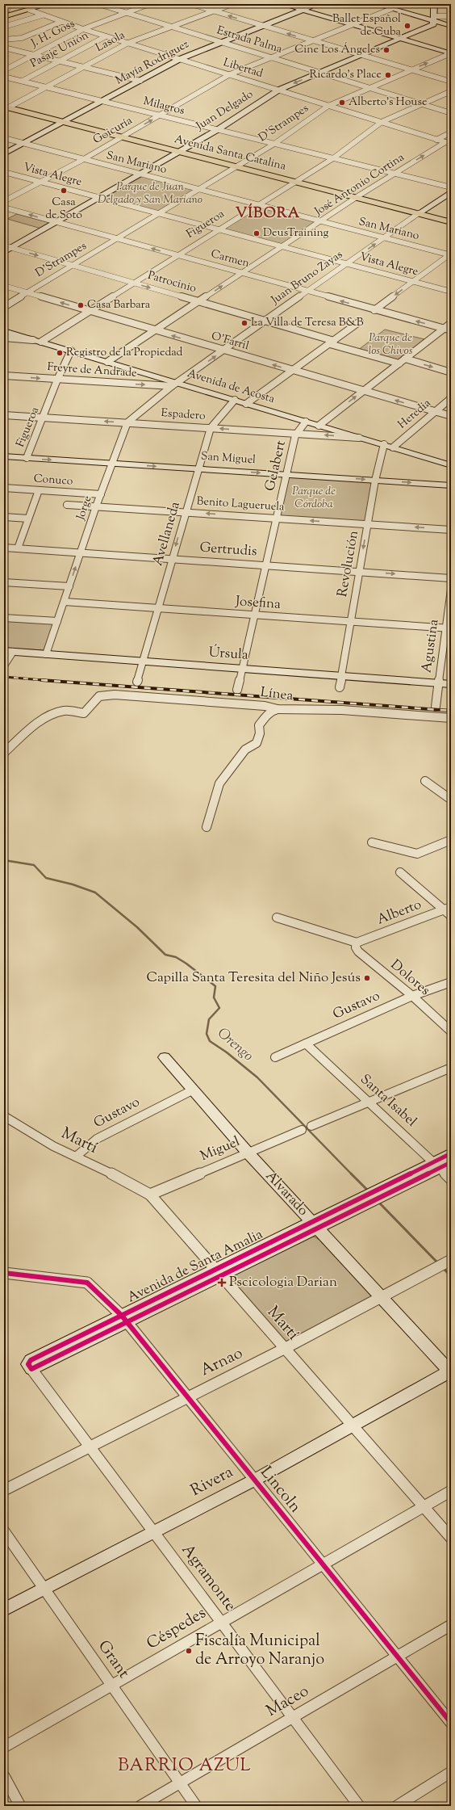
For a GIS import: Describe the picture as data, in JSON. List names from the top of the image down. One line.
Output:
{"streets":{"main road":["Avenida Santa Catalina"],"street":["J. H. Goss","Estrada Palma","Lasola","Pasaje Unión","Mayía Rodríguez","Libertad","Milagros","Juan Delgado","D'Strampes","Goicuría","San Mariano","Vista Alegre","José Antonio Cortina","Figueroa","Carmen","Juan Bruno Zayas","Patrocinio","O'Farril","Freyre de Andrade","Avenida de Acosta","Heredia","Espadero","San Miguel","Gelabert","Conuco","Benito Lagueruela","Jorge","Avellaneda","Gertrudis","Revolución","Josefina","Agustina","Úrsula","Línea","Alberto","Dolores","Gustavo","Santa Isabel","Martí","Miguel","Alvarado","Avenida de Santa Amalia","Arnao","Rivera","Lincoln","Agramonte","Céspedes","Grant","Maceo"]},"crossings":[["J. H. Goss","Estrada Palma"],["J. H. Goss","Libertad"],["Estrada Palma","Lasola"],["Estrada Palma","Mayía Rodríguez"],["Estrada Palma","Juan Delgado"],["Estrada Palma","D'Strampes"],["Estrada Palma","Goicuría"],["Estrada Palma","Figueroa"],["Lasola","Libertad"],["Lasola","Milagros"],["Lasola","Avenida Santa Catalina"],["Pasaje Unión","Libertad"],["Pasaje Unión","Milagros"],["Mayía Rodríguez","Libertad"],["Mayía Rodríguez","Milagros"],["Mayía Rodríguez","Avenida Santa Catalina"],["Mayía Rodríguez","San Mariano"],["Libertad","Juan Delgado"],["Libertad","D'Strampes"],["Libertad","Goicuría"],["Libertad","José Antonio Cortina"],["Libertad","Figueroa"],["Milagros","Juan Delgado"],["Milagros","D'Strampes"],["Milagros","Goicuría"],["Milagros","José Antonio Cortina"],["Milagros","Figueroa"],["Juan Delgado","Avenida Santa Catalina"],["Juan Delgado","San Mariano"],["Juan Delgado","Vista Alegre"],["Juan Delgado","Carmen"],["Juan Delgado","Patrocinio"],["D'Strampes","Avenida Santa Catalina"],["D'Strampes","San Mariano"],["D'Strampes","Vista Alegre"],["D'Strampes","Carmen"],["D'Strampes","Patrocinio"],["D'Strampes","O'Farril"],["Goicuría","Avenida Santa Catalina"],["Goicuría","San Mariano"],["Goicuría","Vista Alegre"],["Avenida Santa Catalina","José Antonio Cortina"],["Avenida Santa Catalina","Figueroa"],["Avenida Santa Catalina","Juan Bruno Zayas"],["San Mariano","José Antonio Cortina"],["San Mariano","Figueroa"],["San Mariano","Juan Bruno Zayas"],["Vista Alegre","José Antonio Cortina"],["Vista Alegre","Figueroa"],["Vista Alegre","Juan Bruno Zayas"],["José Antonio Cortina","Carmen"],["José Antonio Cortina","Patrocinio"],["José Antonio Cortina","O'Farril"],["José Antonio Cortina","Avenida de Acosta"],["Figueroa","Carmen"],["Figueroa","Patrocinio"],["Figueroa","O'Farril"],["Figueroa","Freyre de Andrade"],["Figueroa","Avenida de Acosta"],["Figueroa","Espadero"],["Figueroa","San Miguel"],["Carmen","Juan Bruno Zayas"],["Juan Bruno Zayas","Patrocinio"],["Juan Bruno Zayas","O'Farril"],["Juan Bruno Zayas","Freyre de Andrade"],["Juan Bruno Zayas","Avenida de Acosta"],["Juan Bruno Zayas","Jorge"],["O'Farril","Heredia"],["Freyre de Andrade","Avenida de Acosta"],["Freyre de Andrade","Jorge"],["Avenida de Acosta","Heredia"],["Avenida de Acosta","Espadero"],["Avenida de Acosta","Gelabert"],["Avenida de Acosta","Jorge"],["Avenida de Acosta","Avellaneda"],["Avenida de Acosta","Revolución"],["Espadero","Gelabert"],["Espadero","Jorge"],["Espadero","Avellaneda"],["San Miguel","Gelabert"],["San Miguel","Jorge"],["San Miguel","Avellaneda"],["San Miguel","Revolución"],["Gelabert","Benito Lagueruela"],["Gelabert","Gertrudis"],["Gelabert","Josefina"],["Gelabert","Úrsula"],["Conuco","Jorge"],["Benito Lagueruela","Jorge"],["Benito Lagueruela","Avellaneda"],["Benito Lagueruela","Revolución"],["Jorge","Gertrudis"],["Jorge","Josefina"],["Jorge","Úrsula"],["Avellaneda","Gertrudis"],["Avellaneda","Josefina"],["Avellaneda","Úrsula"],["Gertrudis","Revolución"],["Revolución","Josefina"],["Revolución","Úrsula"],["Josefina","Agustina"],["Agustina","Úrsula"],["Alberto","Dolores"],["Dolores","Gustavo"],["Gustavo","Santa Isabel"],["Gustavo","Martí"],["Gustavo","Alvarado"],["Santa Isabel","Avenida de Santa Amalia"],["Martí","Miguel"],["Martí","Avenida de Santa Amalia"],["Martí","Arnao"],["Martí","Rivera"],["Martí","Céspedes"],["Miguel","Alvarado"],["Alvarado","Avenida de Santa Amalia"],["Alvarado","Arnao"],["Alvarado","Rivera"],["Avenida de Santa Amalia","Lincoln"],["Avenida de Santa Amalia","Agramonte"],["Arnao","Lincoln"],["Arnao","Agramonte"],["Rivera","Lincoln"],["Rivera","Agramonte"],["Rivera","Grant"],["Lincoln","Céspedes"],["Lincoln","Maceo"],["Agramonte","Céspedes"],["Agramonte","Maceo"],["Céspedes","Grant"],["Grant","Maceo"]],"one_way":["Carmen","O'Farril","Freyre de Andrade","Espadero","San Miguel","Benito Lagueruela"],"districts":["VÍBORA","BARRIO AZUL"],"water":["Orengo"],"parks":["Parque de Juan Delgado y San Mariano","Parque de los Chivos","Parque de Córdoba"],"places":{"other":["Ballet Español de Cuba","Cine Los Ángeles","Ricardo's Place","Alberto's House","Casa de Soto","DeusTraining","Casa Barbara","La Villa de Teresa B&B","Registro de la Propiedad","Capilla Santa Teresita del Niño Jesús","Fiscalía Municipal de Arroyo Naranjo"],"health":["Pscicologia Darian"]}}
